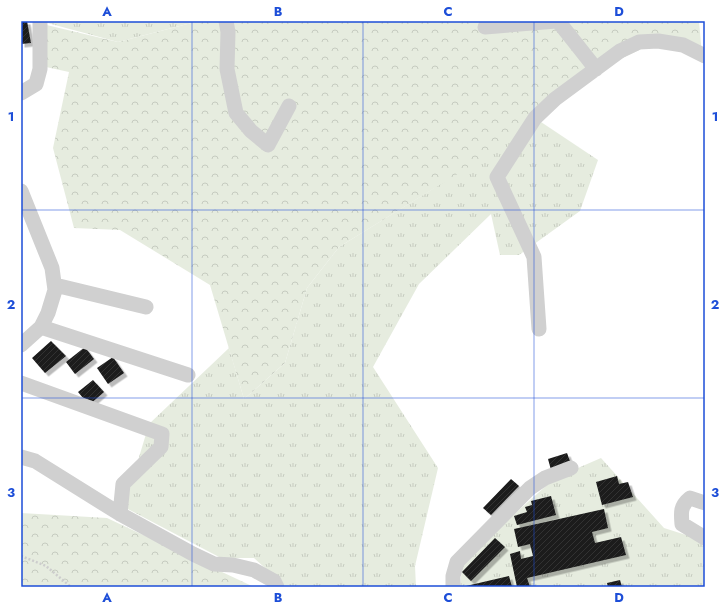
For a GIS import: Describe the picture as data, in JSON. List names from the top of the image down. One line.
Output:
{"grid":{"columns":["A","B","C","D"],"rows":["1","2","3"]}}
